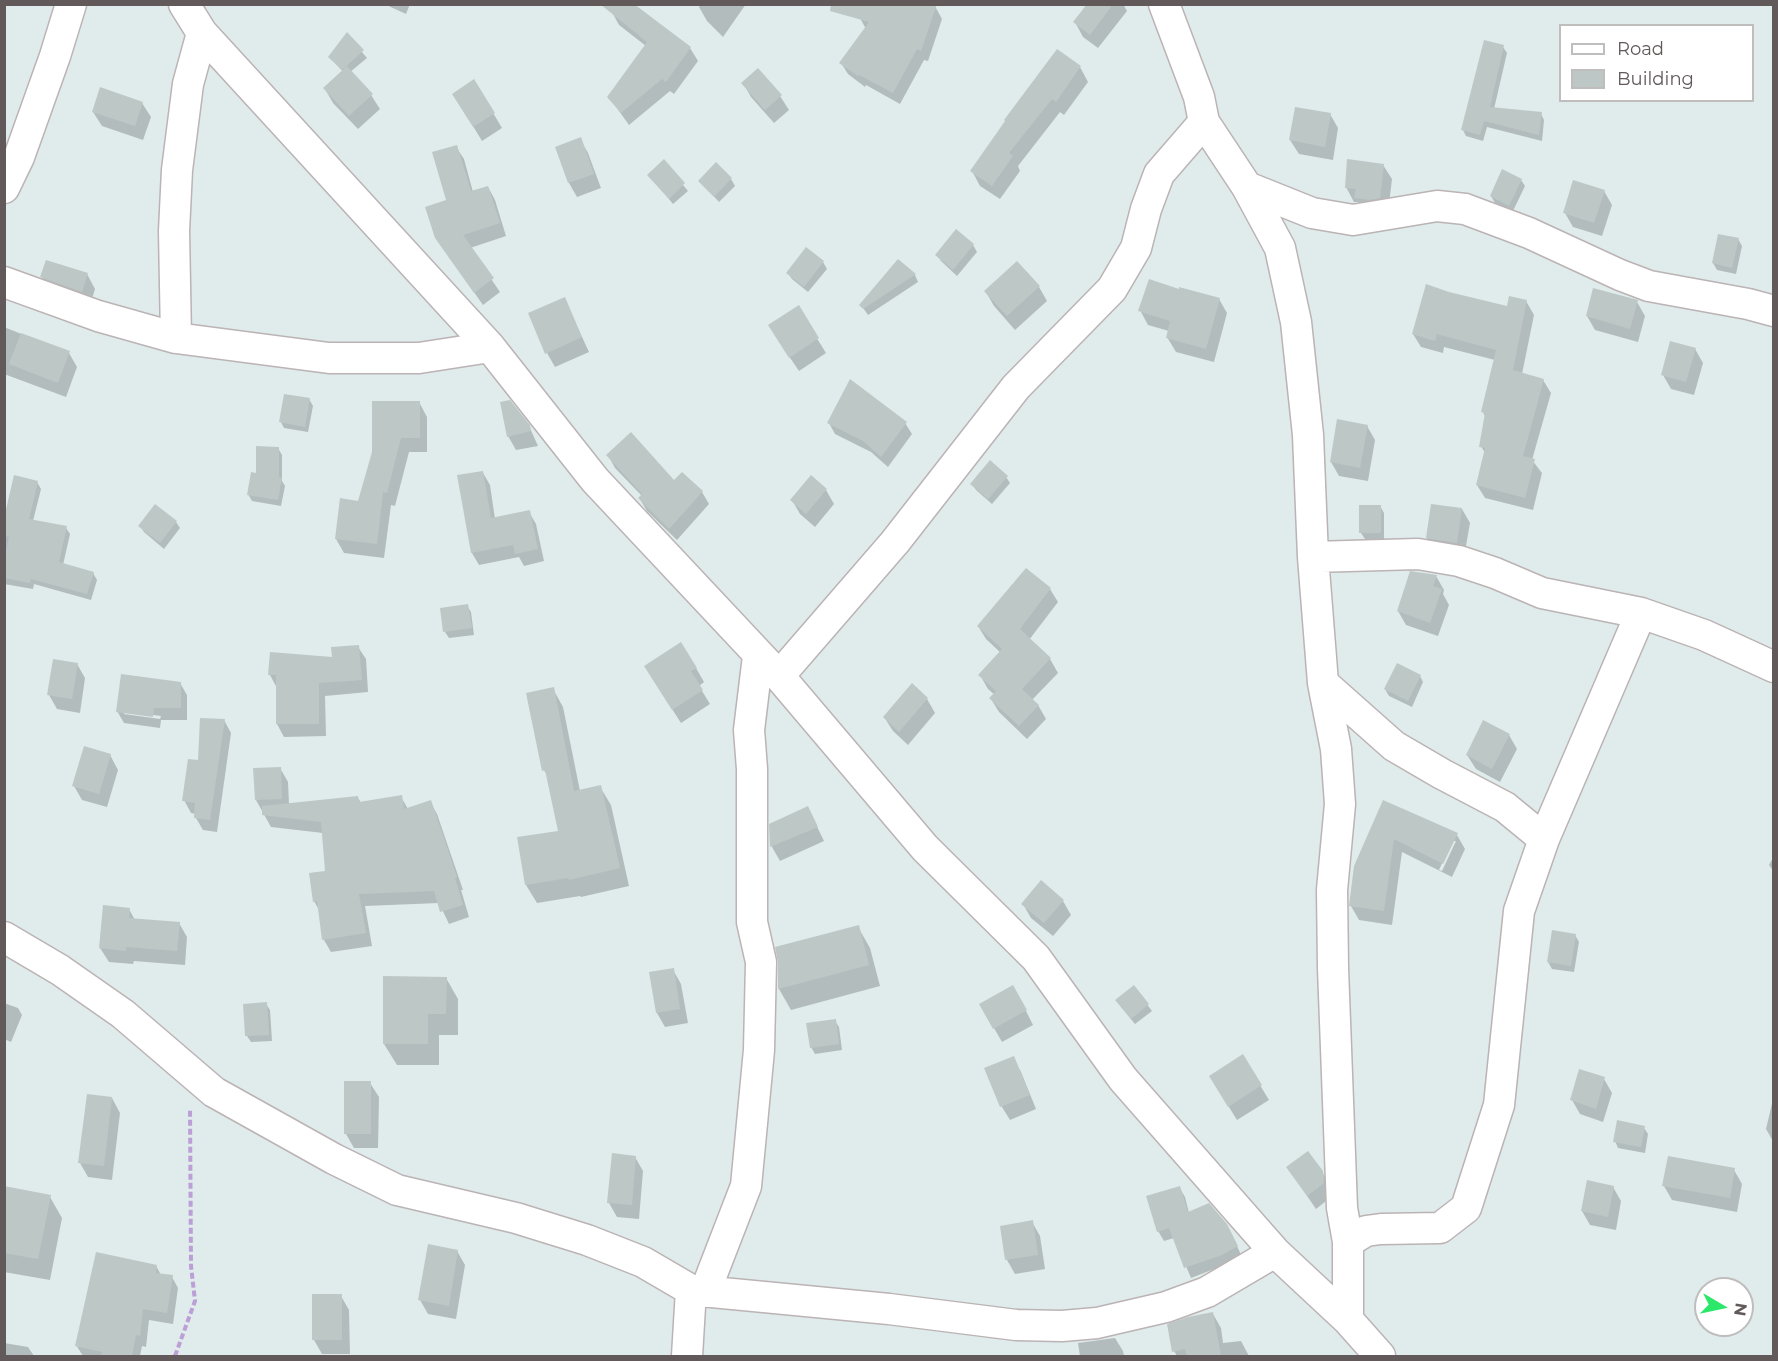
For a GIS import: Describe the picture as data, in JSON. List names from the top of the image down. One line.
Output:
{"legend":["Road","Building"],"north":"right"}
